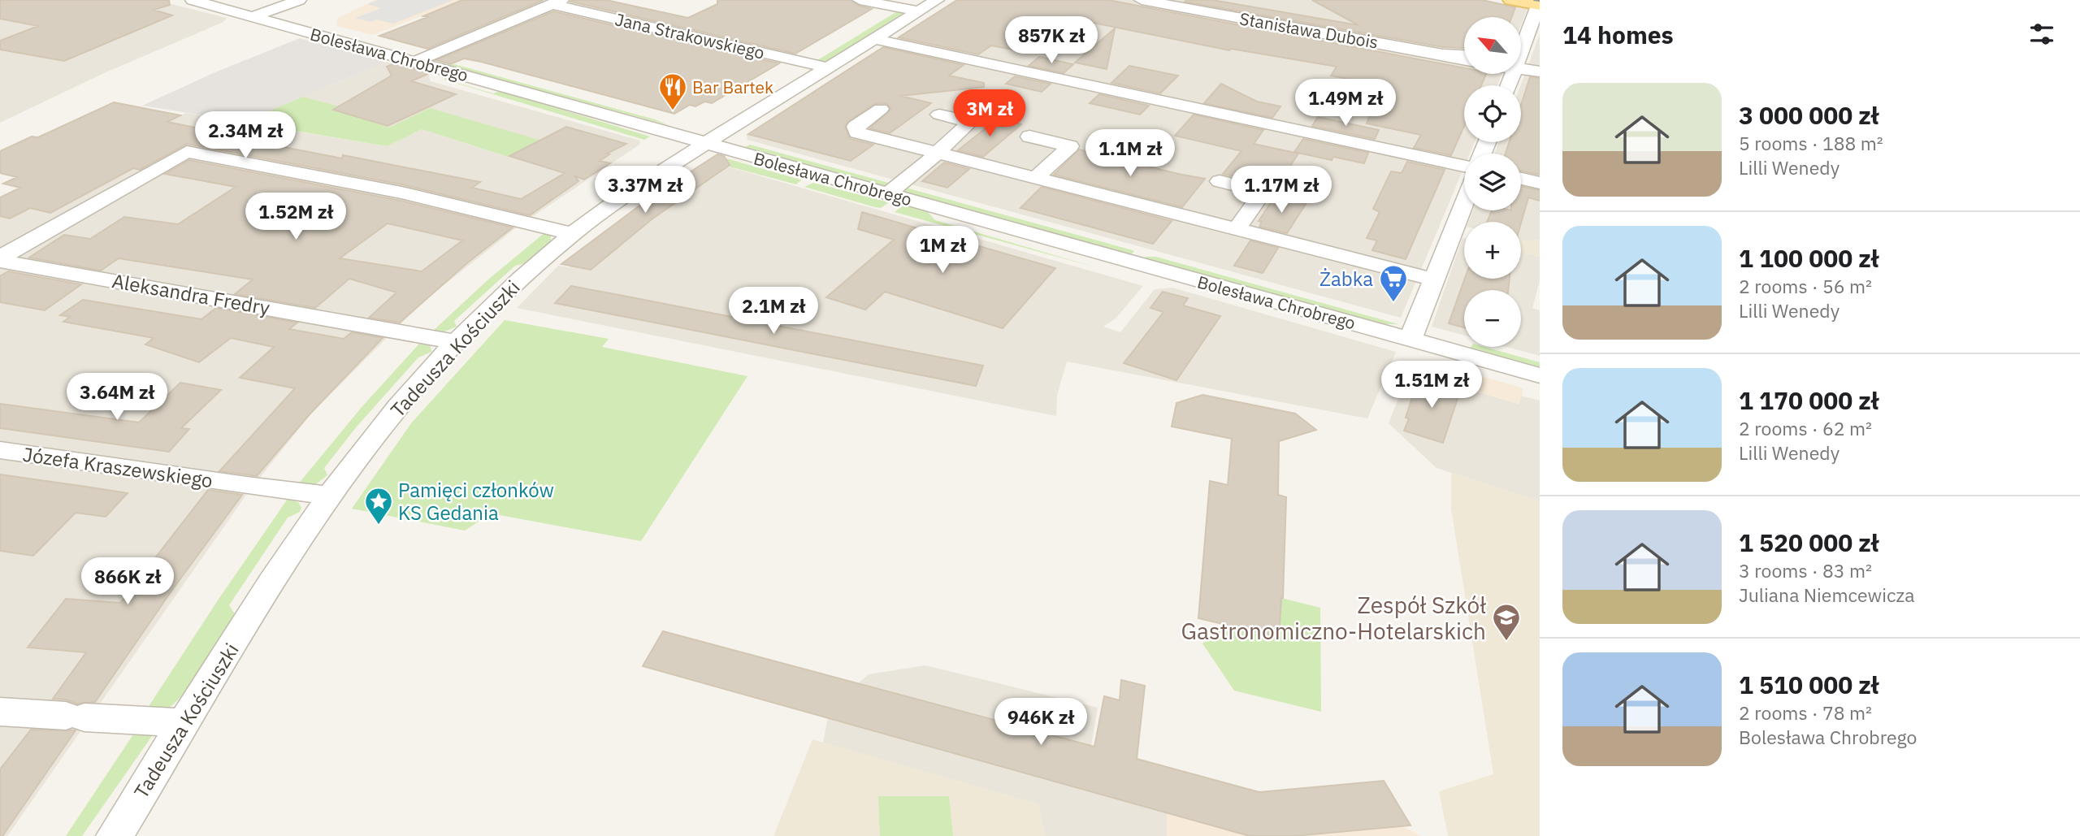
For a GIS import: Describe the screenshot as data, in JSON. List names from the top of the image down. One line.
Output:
{"streets":{"street":["Stanisława Dubois","Jana Strakowskiego","Bolesława Chrobrego","Aleksandra Fredry","Tadeusza Kościuszki","Józefa Kraszewskiego"]},"crossings":[["Jana Strakowskiego","Tadeusza Kościuszki"],["Bolesława Chrobrego","Tadeusza Kościuszki"],["Aleksandra Fredry","Tadeusza Kościuszki"],["Tadeusza Kościuszki","Józefa Kraszewskiego"]],"places":{"restaurant":["Bar Bartek"],"supermarket":["Żabka"],"place":["Pamięci członków KS Gedania"],"school or university":["Zespół Szkół Gastronomiczno-Hotelarskich"]},"north":"top left","page":{"heading":"14 homes","price":["857K zł","1.49M zł","3M zł","2.34M zł","1.1M zł","3.37M zł","1.17M zł","1.52M zł","1M zł","2.1M zł","1.51M zł","3.64M zł","866K zł","946K zł"],"map_buttons":["+","−"],"list":[{"name":"3 000 000 zł","note":"5 rooms · 188 m² · Lilli Wenedy"},{"name":"1 100 000 zł","note":"2 rooms · 56 m² · Lilli Wenedy"},{"name":"1 170 000 zł","note":"2 rooms · 62 m² · Lilli Wenedy"},{"name":"1 520 000 zł","note":"3 rooms · 83 m² · Juliana Niemcewicza"},{"name":"1 510 000 zł","note":"2 rooms · 78 m² · Bolesława Chrobrego"}]}}
